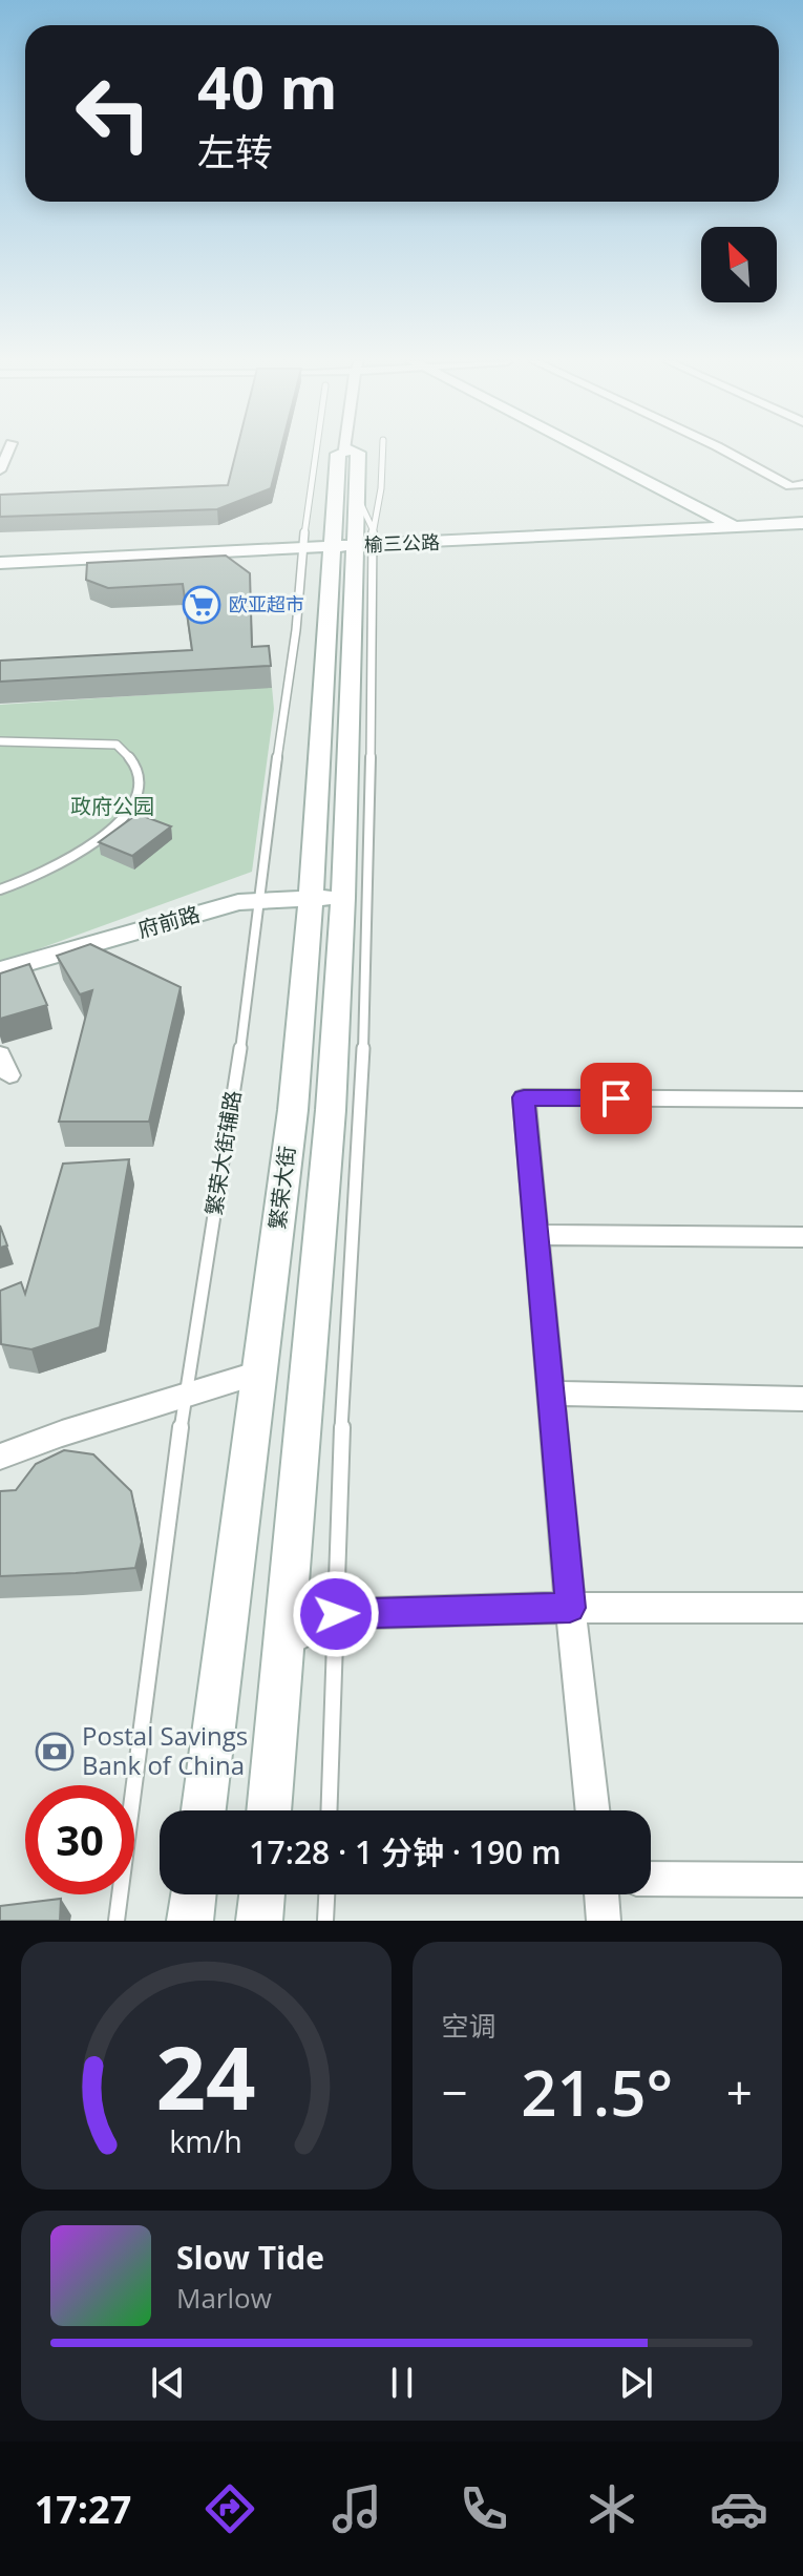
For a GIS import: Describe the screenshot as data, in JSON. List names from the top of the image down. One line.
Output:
{"streets":{"main road":["榆三公路","府前路","繁荣大街"],"lane":["繁荣大街辅路"]},"crossings":[["榆三公路","繁荣大街辅路"],["榆三公路","繁荣大街"],["府前路","繁荣大街辅路"],["府前路","繁荣大街"]],"parks":["政府公园"],"places":{"supermarket":["欧亚超市"],"bank":["Postal Savings Bank of China"]},"north":"top left","page":{"turn":["40 m","左转"],"limit":"30","trip":"17:28 · 1 分钟 · 190 m","tile":"空调","heat":["−","21.5°","+"],"song":["Slow Tide","Marlow"],"tabs":"17:27","gauge":["24","km/h"]}}
